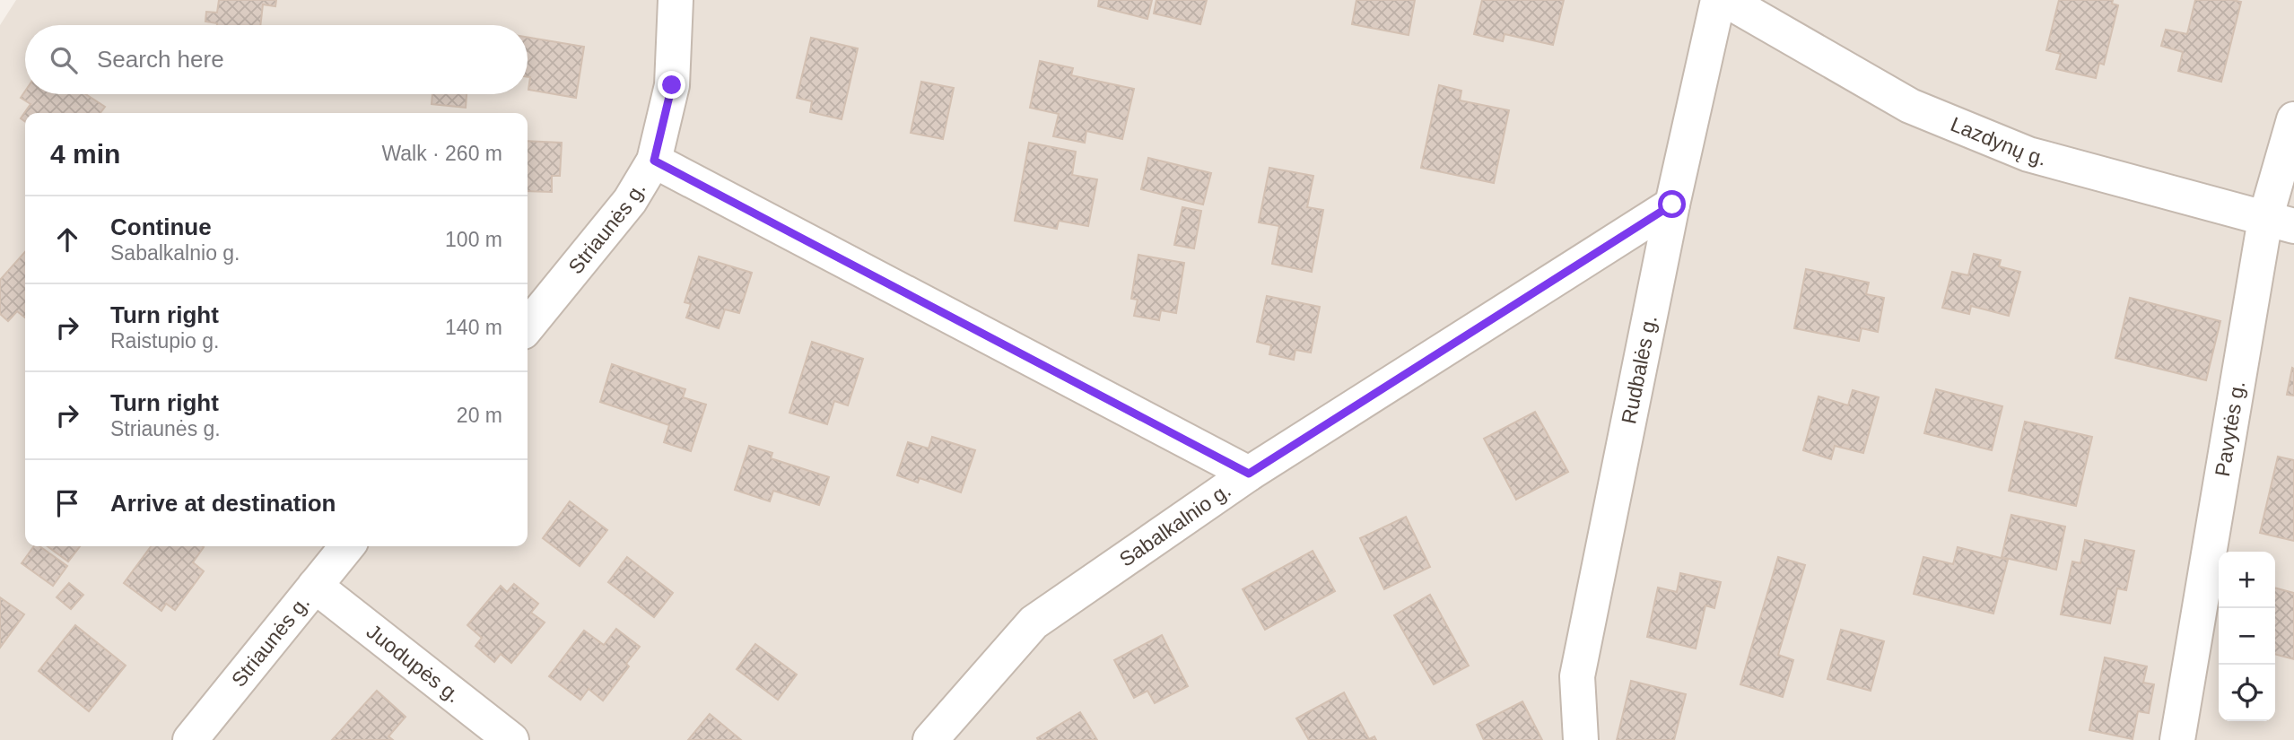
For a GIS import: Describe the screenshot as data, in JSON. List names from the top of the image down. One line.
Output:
{"streets":{"street":["Lazdynų g.","Striaunės g.","Rudbalės g.","Pavytės g.","Sabalkalnio g.","Juodupės g."]},"crossings":[["Lazdynų g.","Pavytės g."],["Striaunės g.","Juodupės g."],["Rudbalės g.","Sabalkalnio g."]],"page":{"search":"Search here","heading":["4 min","Walk · 260 m"],"list":[["Continue","Sabalkalnio g.","100 m"],["Turn right","Raistupio g.","140 m"],["Turn right","Striaunės g.","20 m"],"Arrive at destination"],"map_buttons":["+","−"]}}
